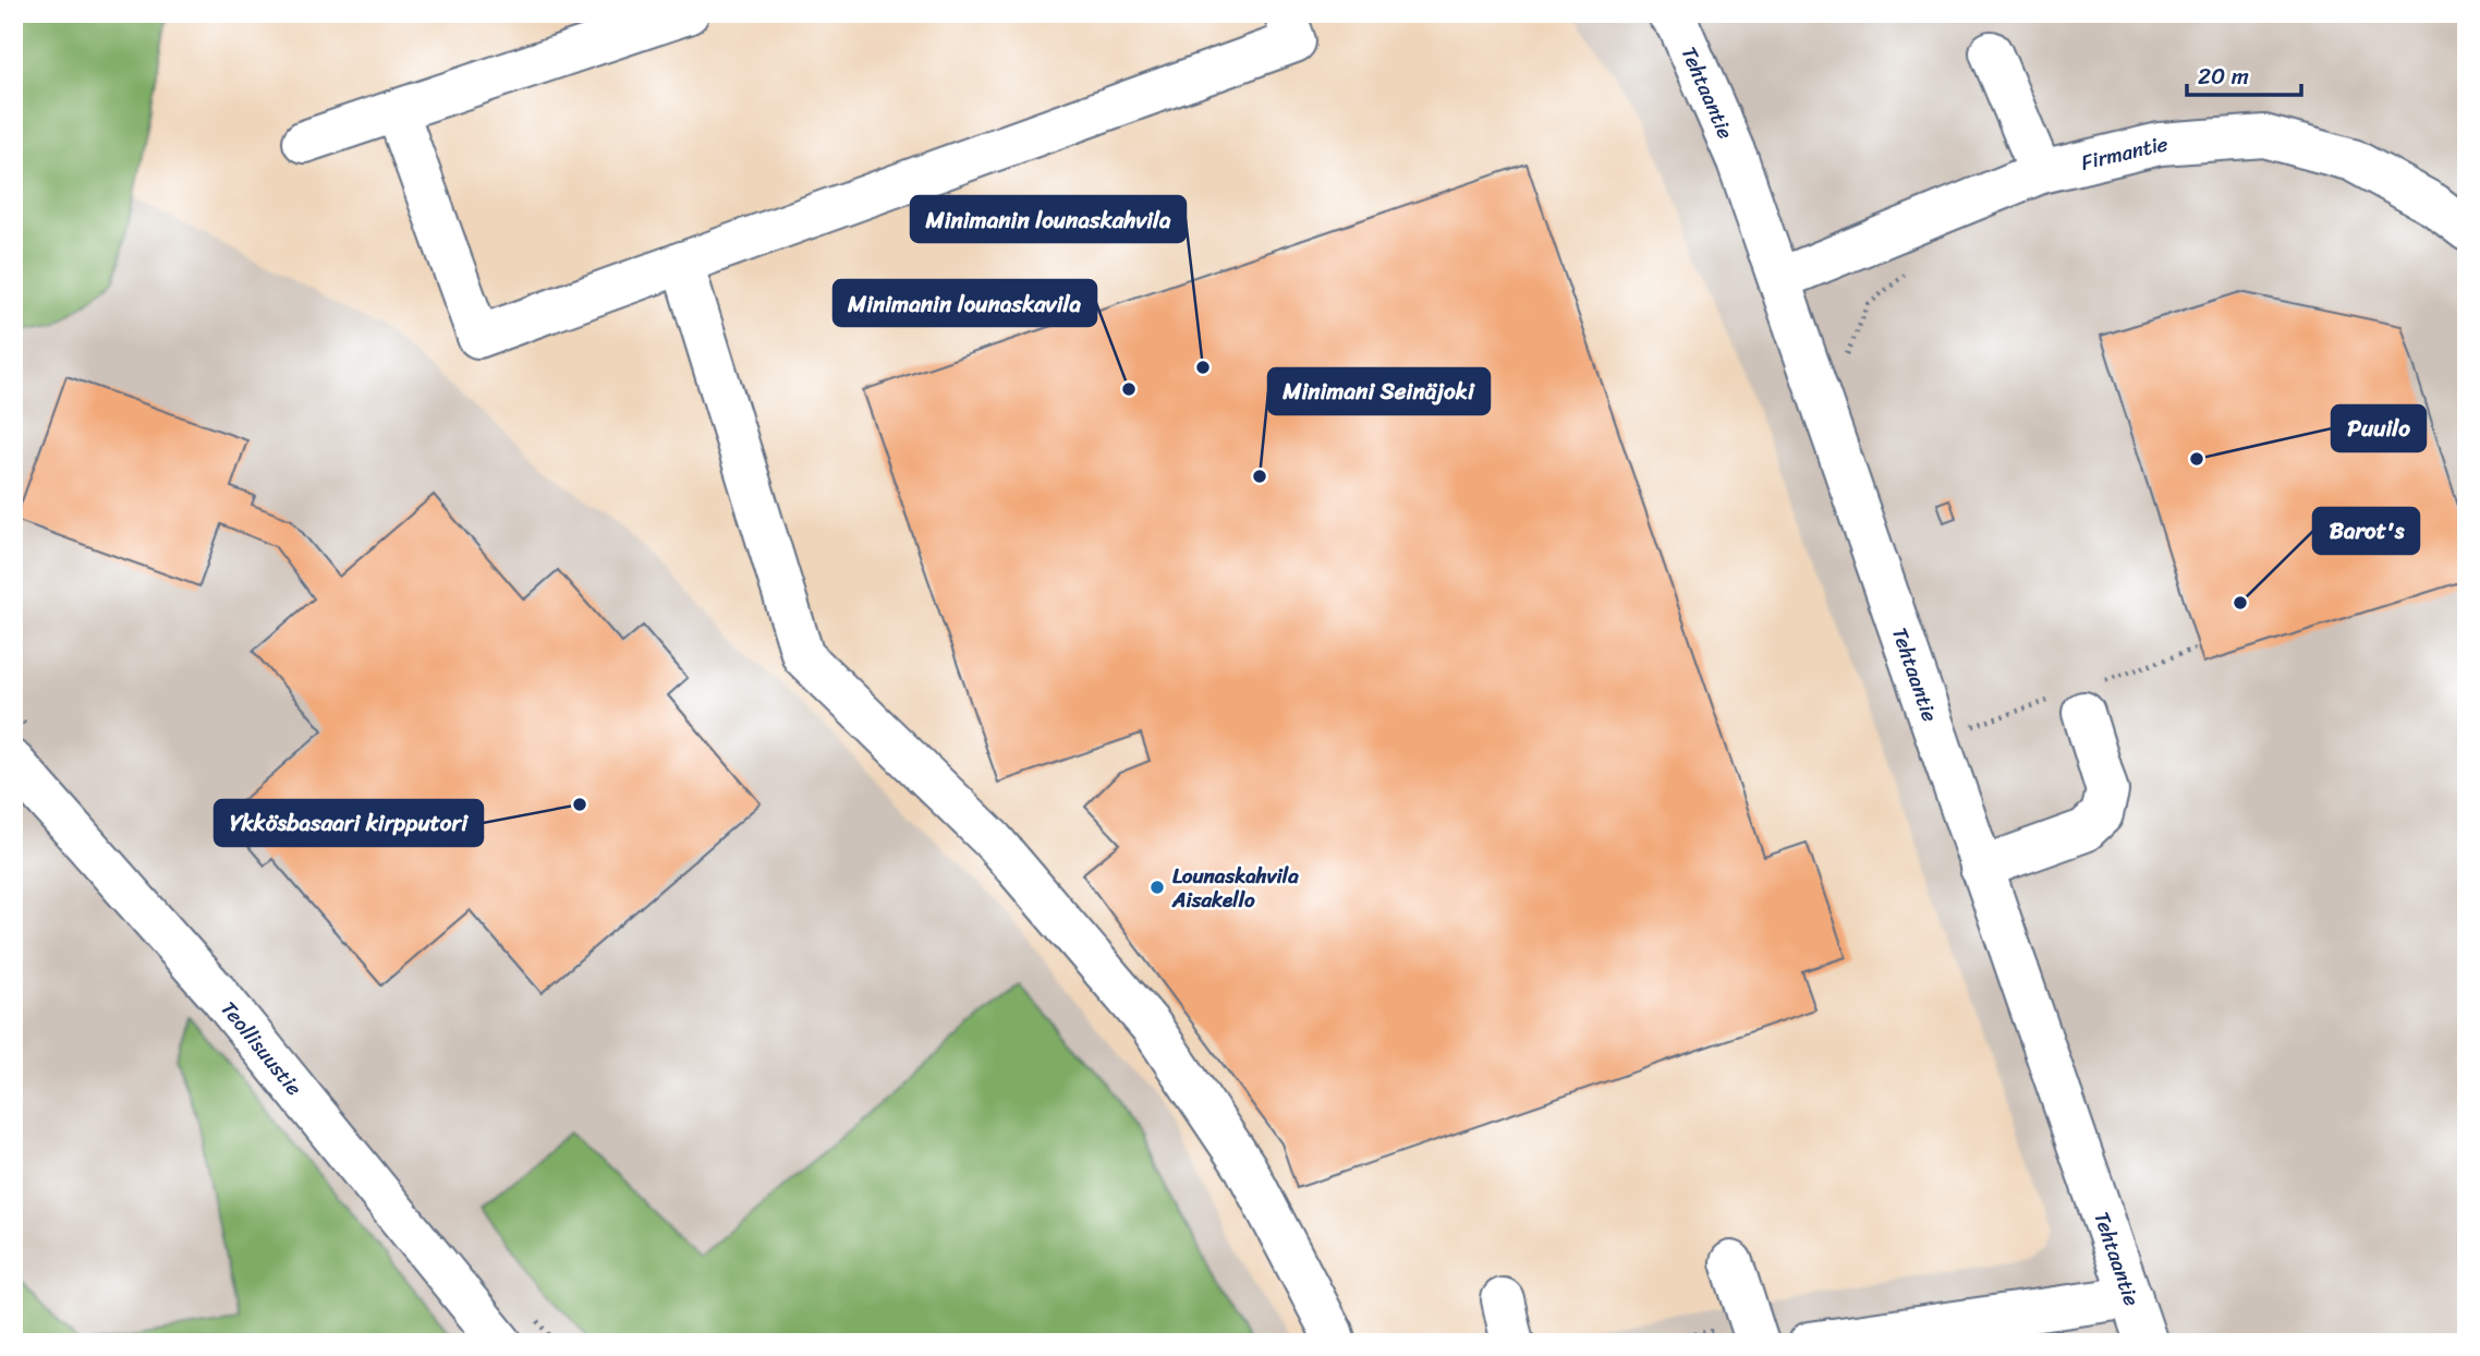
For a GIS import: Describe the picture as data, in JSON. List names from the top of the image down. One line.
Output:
{"streets":{"street":["Tehtaantie","Firmantie","Teollisuustie"]},"crossings":[["Tehtaantie","Firmantie"]],"places":["Minimanin lounaskahvila","Minimanin lounaskavila","Puuilo","Minimani Seinäjoki","Barot's","Ykkösbasaari kirpputori","Lounaskahvila Aisakello"],"scale_bar":"20 m"}
